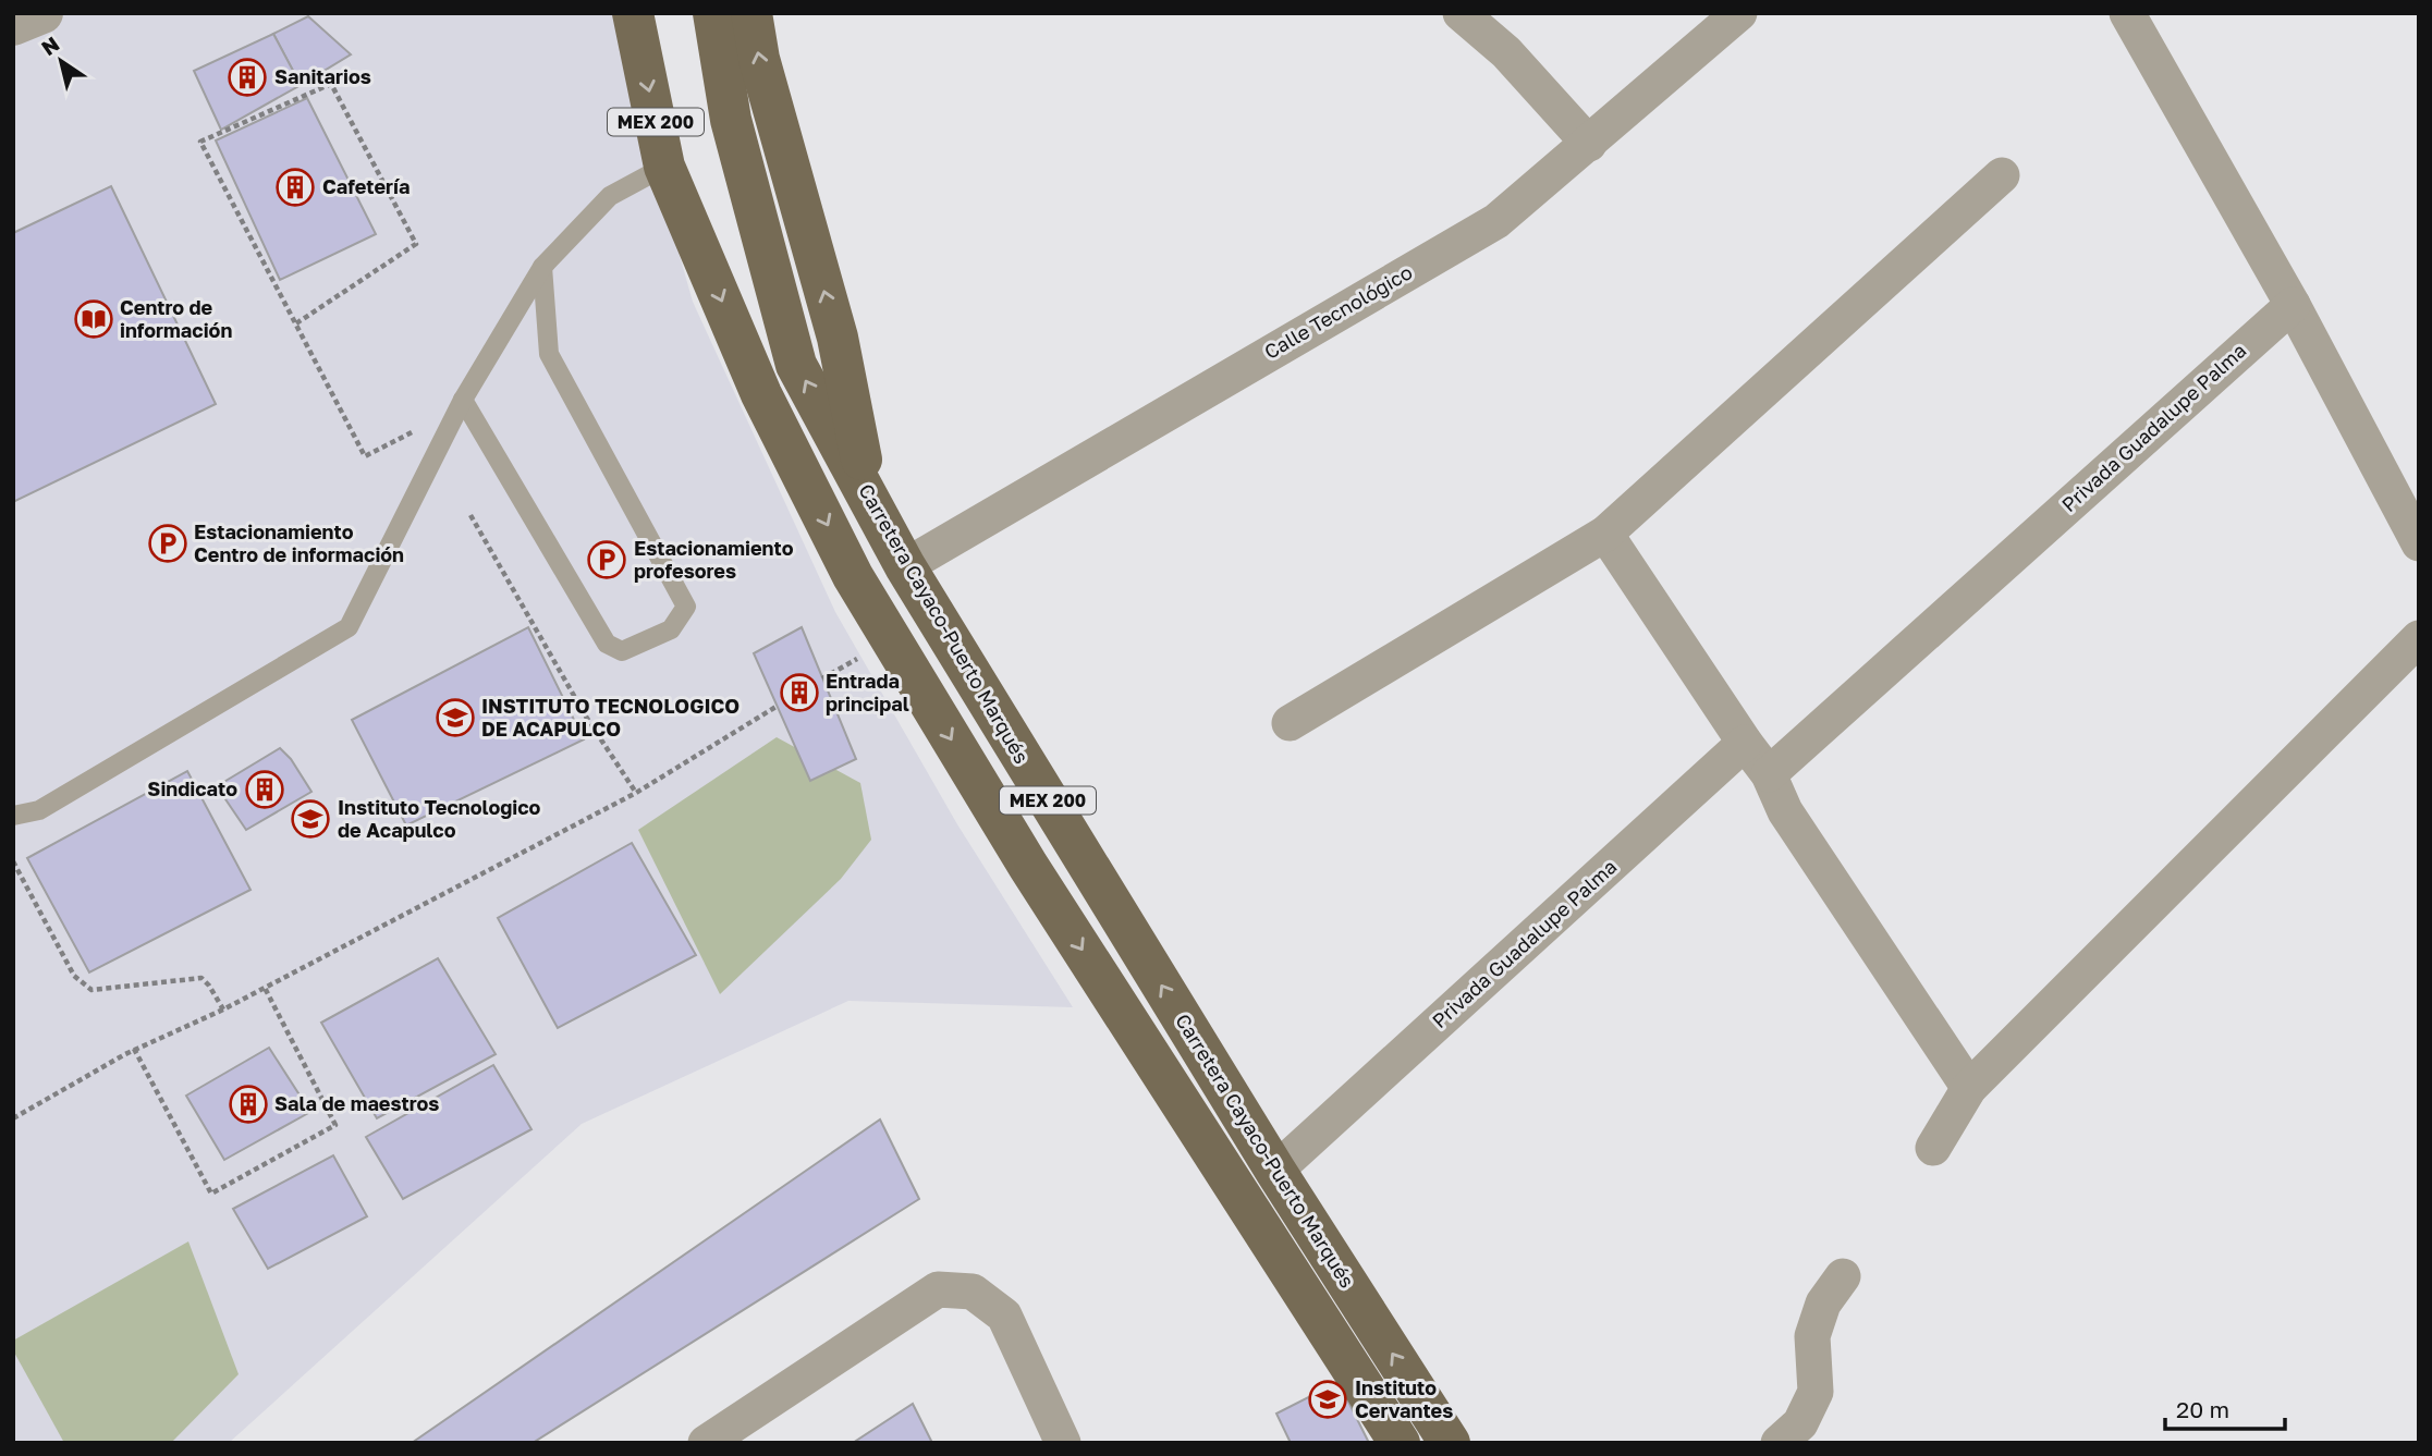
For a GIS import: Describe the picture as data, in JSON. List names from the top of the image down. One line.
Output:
{"streets":{"main road":["MEX 200","Carretera Cayaco-Puerto Marqués"],"street":["Calle Tecnológico","Privada Guadalupe Palma"]},"crossings":[["Calle Tecnológico","Carretera Cayaco-Puerto Marqués"],["Privada Guadalupe Palma","Carretera Cayaco-Puerto Marqués"]],"places":{"building":["Sanitarios","Cafetería","Entrada principal","Sindicato","Sala de maestros"],"library":["Centro de información"],"parking":["Estacionamiento Centro de información","Estacionamiento profesores"],"school or university":["INSTITUTO TECNOLOGICO DE ACAPULCO","Instituto Tecnologico de Acapulco","Instituto Cervantes"]},"scale_bar":"20 m","north":"top left"}
